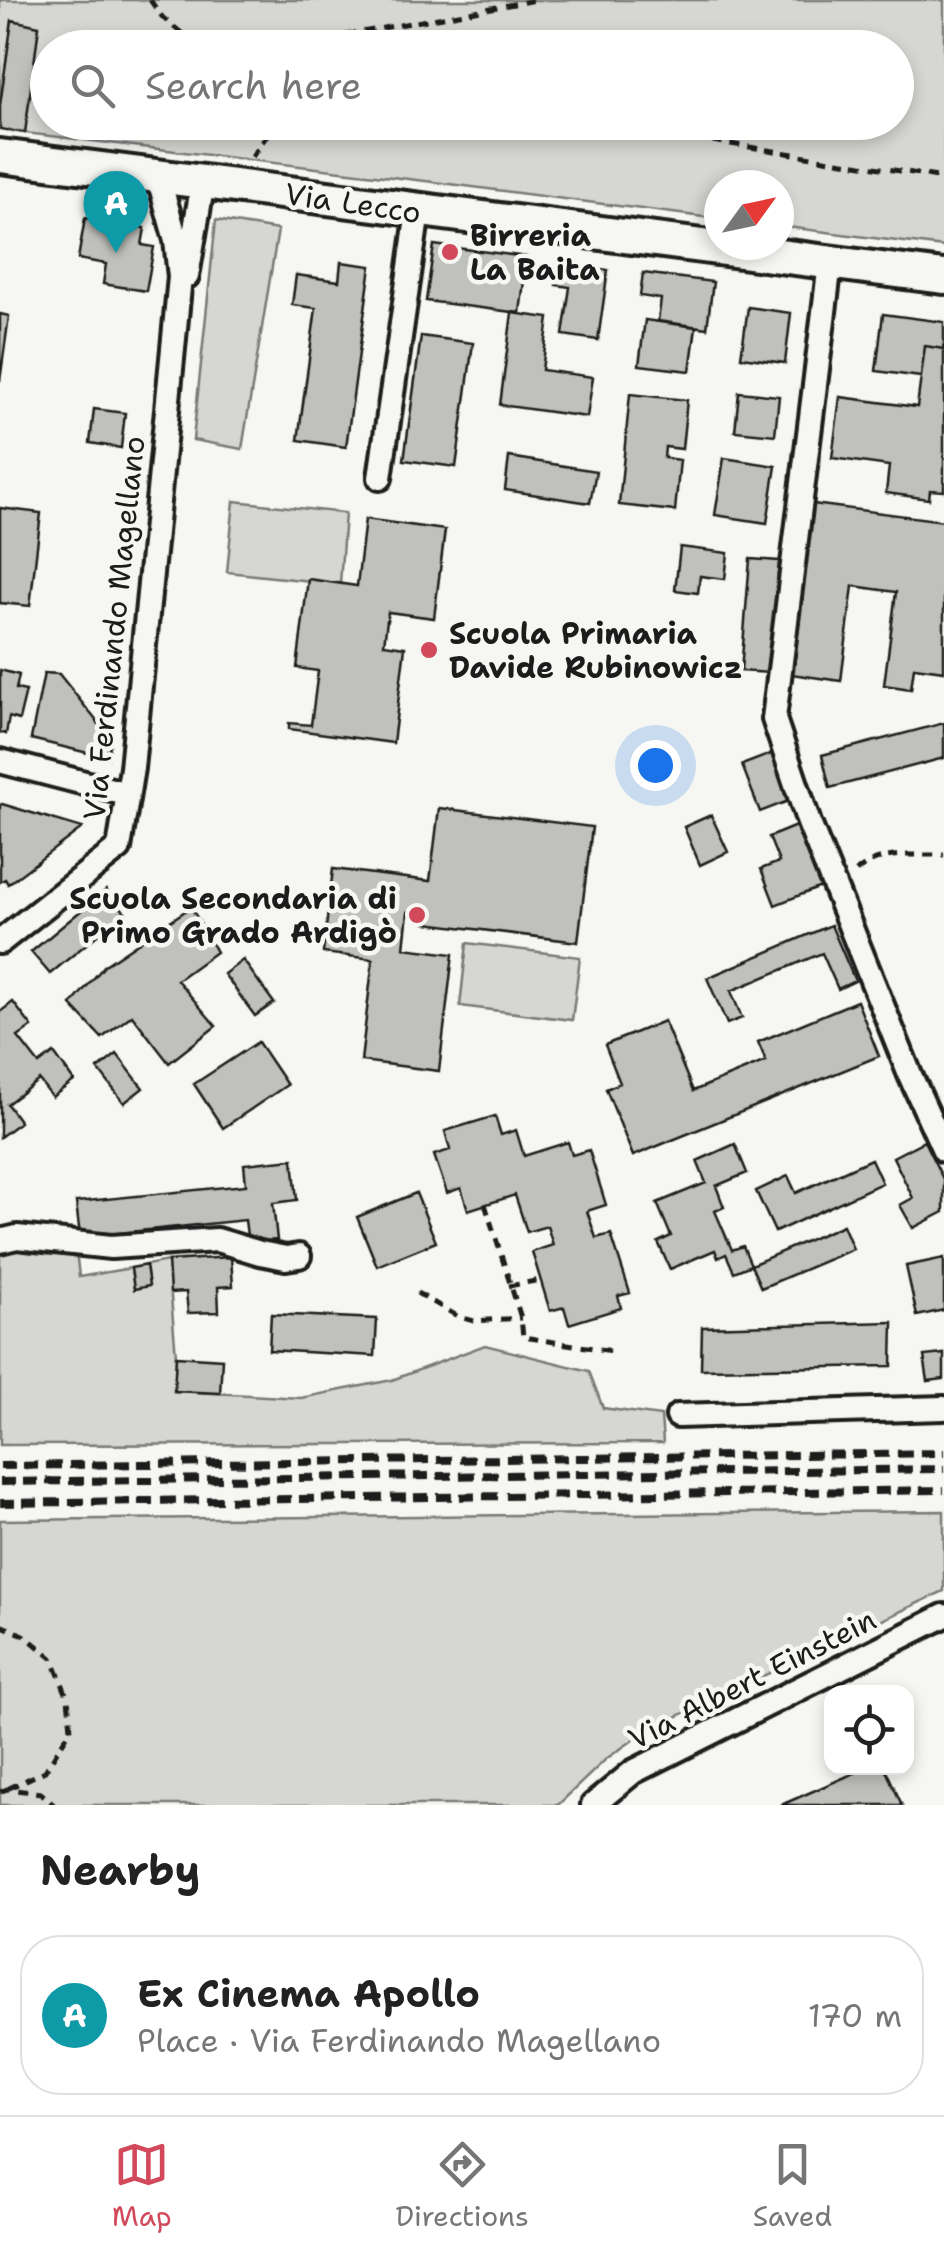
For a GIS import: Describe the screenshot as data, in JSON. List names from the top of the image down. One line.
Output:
{"streets":{"main road":["Via Lecco"],"street":["Via Ferdinando Magellano","Via Albert Einstein"]},"crossings":[["Via Lecco","Via Ferdinando Magellano"]],"places":["Birreria La Baita","Scuola Primaria Davide Rubinowicz","Scuola Secondaria di Primo Grado Ardigò"],"north":"top right","page":{"search":"Search here","pins":"A","heading":"Nearby","list":[{"mark":"A","name":"Ex Cinema Apollo","note":"Place · Via Ferdinando Magellano","value":"170 m"}],"nav":["Map","Directions","Saved"]}}
